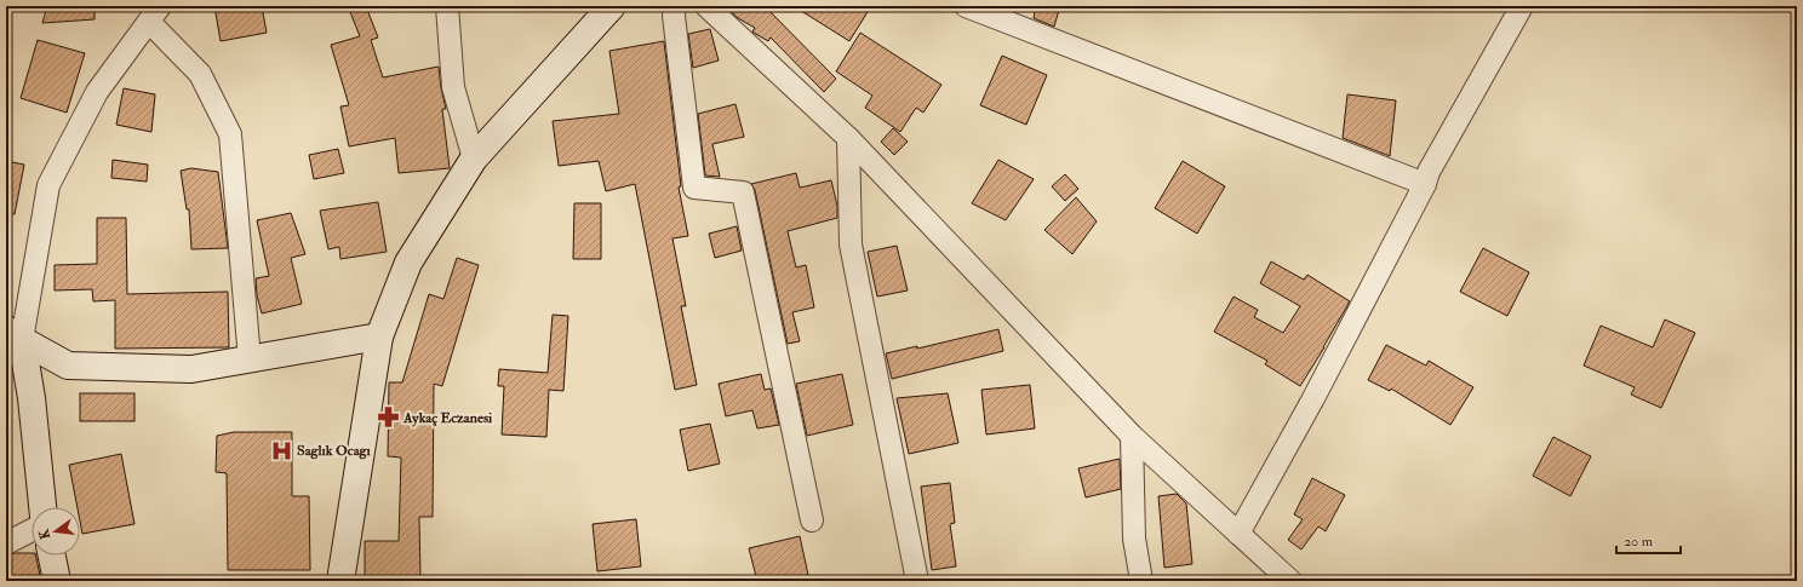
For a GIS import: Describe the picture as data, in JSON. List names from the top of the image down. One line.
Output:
{"places":{"pharmacy":["Aykaç Eczanesi"],"hospital":["Saglık Ocagı"]},"scale_bar":"20 m","north":"left"}
